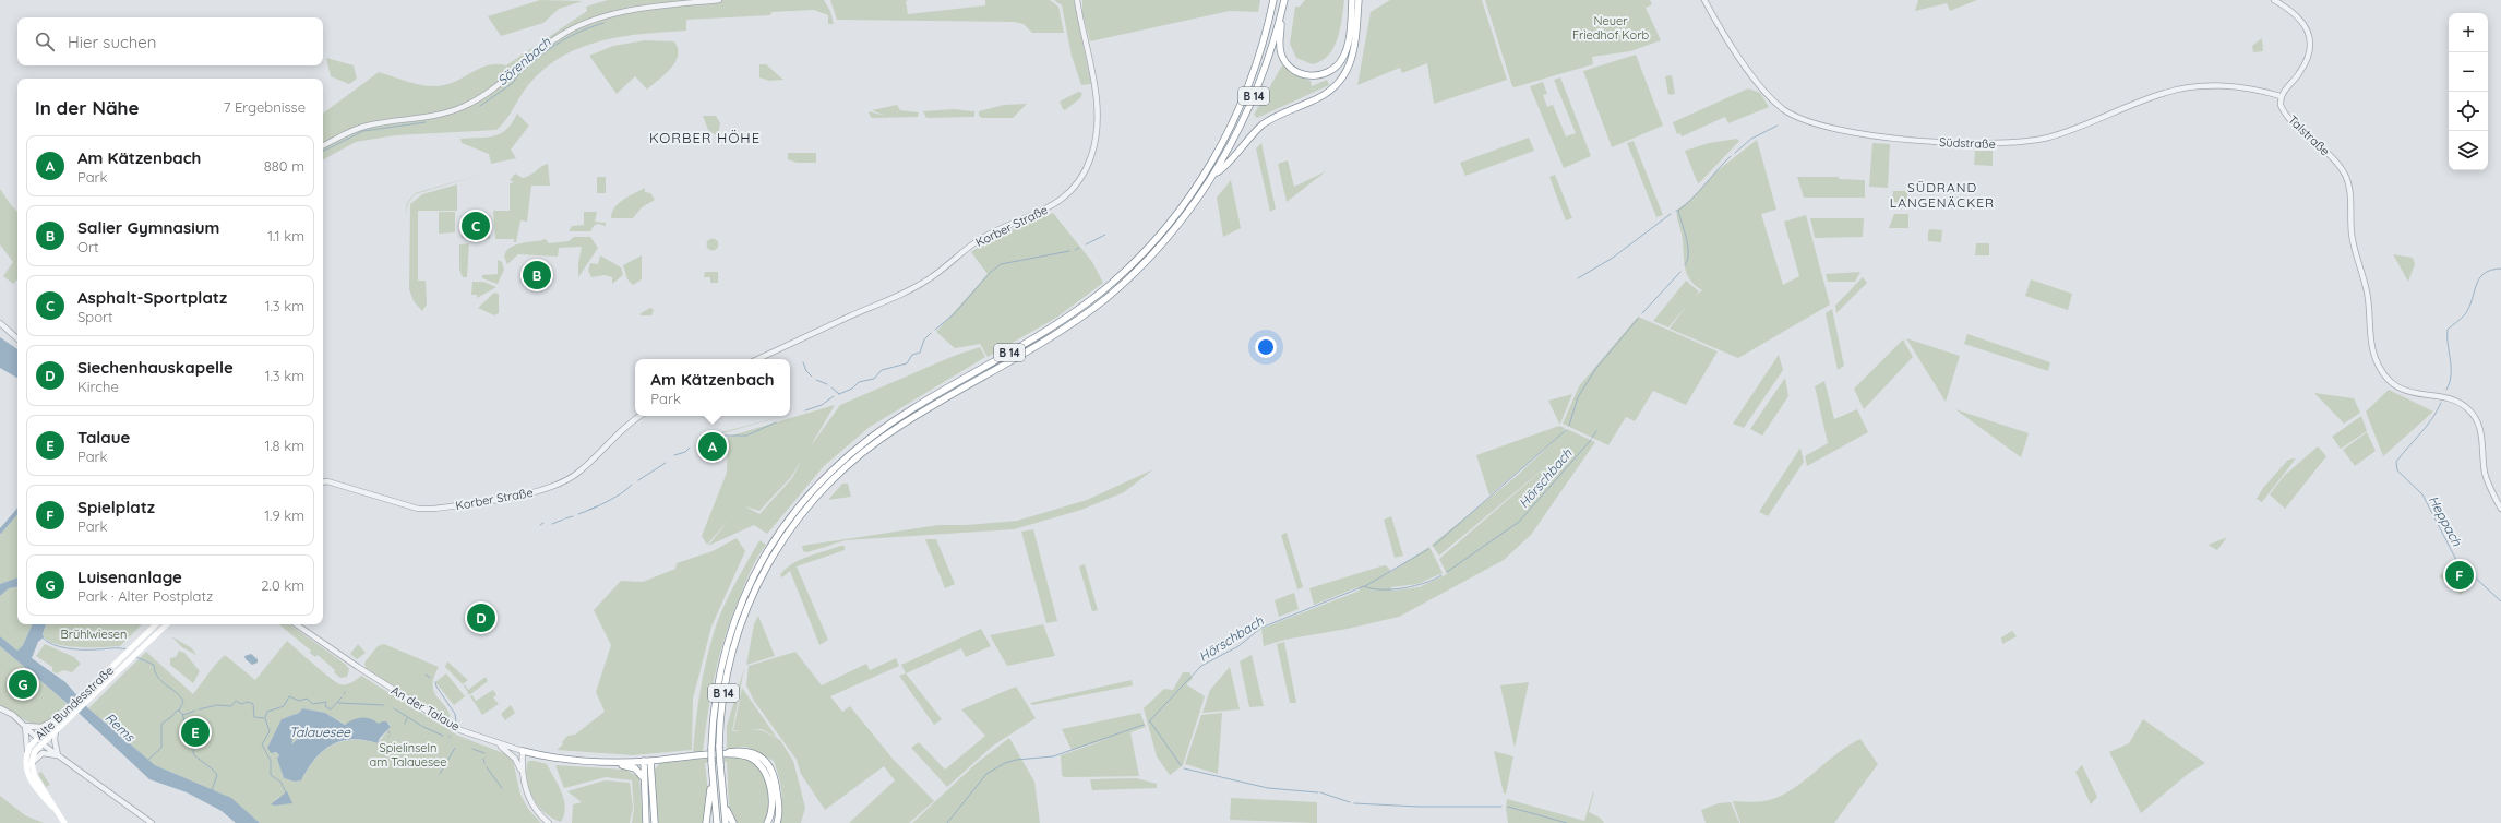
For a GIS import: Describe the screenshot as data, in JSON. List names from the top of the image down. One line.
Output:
{"streets":{"highway":["B 14"],"main road":["Alte Bundesstraße"],"street":["Talstraße","Südstraße","Korber Straße","An der Talaue"]},"crossings":[["Talstraße","Südstraße"]],"districts":["KORBER HÖHE","SÜDRAND LANGENÄCKER"],"water":["Sörenbach","Hörschbach","Heppach","Rems","Talauesee"],"parks":["Neuer Friedhof Korb","Brühlwiesen","Spielinseln am Talauesee"],"page":{"map_buttons":["+","−"],"search":"Hier suchen","heading":["In der Nähe","7 Ergebnisse"],"list":[{"mark":"A","name":"Am Kätzenbach","note":"Park","value":"880 m"},{"mark":"B","name":"Salier Gymnasium","note":"Ort","value":"1.1 km"},{"mark":"C","name":"Asphalt-Sportplatz","note":"Sport","value":"1.3 km"},{"mark":"D","name":"Siechenhauskapelle","note":"Kirche","value":"1.3 km"},{"mark":"E","name":"Talaue","note":"Park","value":"1.8 km"},{"mark":"F","name":"Spielplatz","note":"Park","value":"1.9 km"},{"mark":"G","name":"Luisenanlage","note":"Park · Alter Postplatz","value":"2.0 km"}],"pins":["C","B","A","F","D","G","E"],"popup":["Am Kätzenbach","Park"]}}
